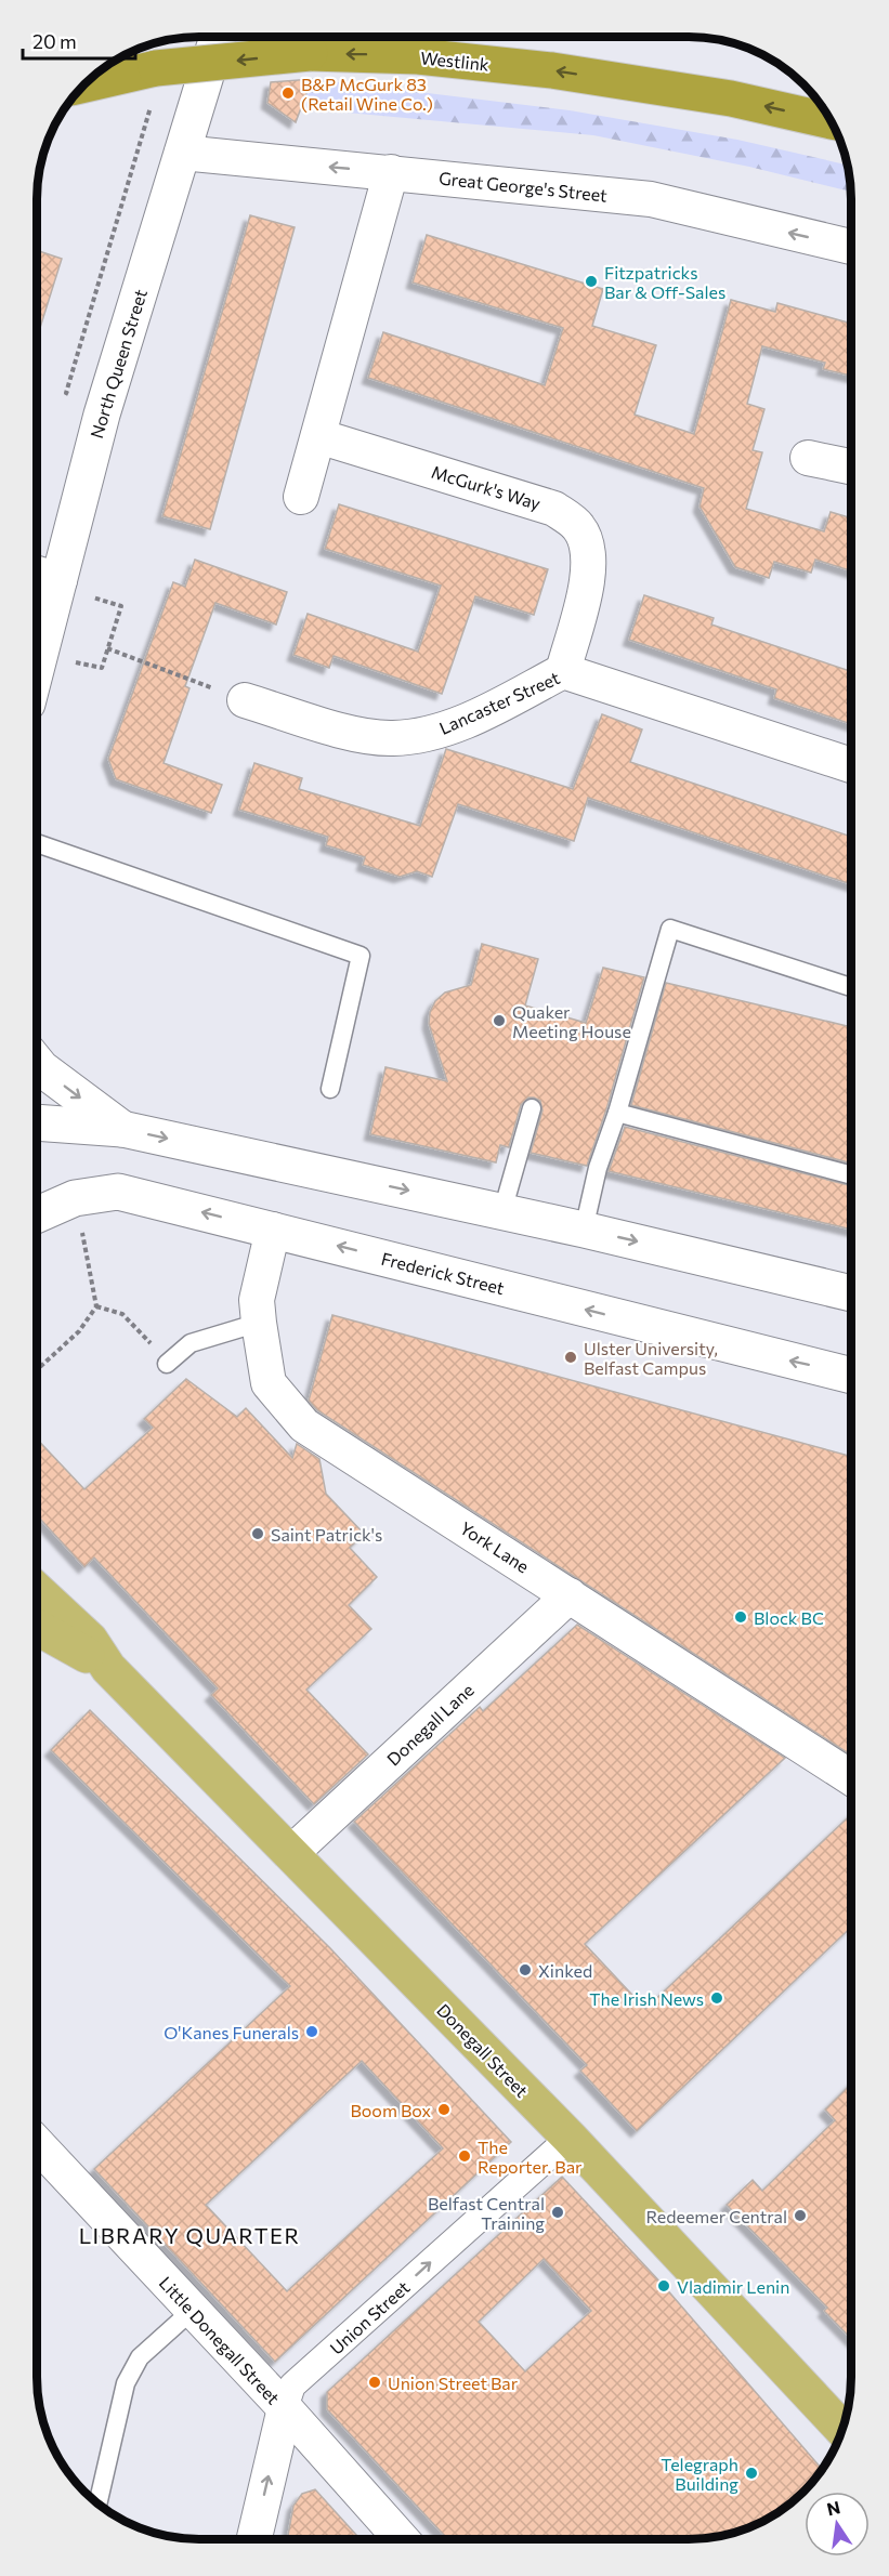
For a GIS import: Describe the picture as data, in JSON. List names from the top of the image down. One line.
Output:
{"streets":{"highway":["Westlink"],"main road":["North Queen Street","Frederick Street","Donegall Street"],"street":["Great George's Street","McGurk's Way","Lancaster Street","York Lane","Donegall Lane","Union Street","Little Donegall Street"]},"crossings":[["Great George's Street","North Queen Street"],["McGurk's Way","Lancaster Street"],["Frederick Street","York Lane"],["York Lane","Donegall Lane"],["Donegall Lane","Donegall Street"],["Donegall Street","Union Street"],["Union Street","Little Donegall Street"]],"one_way":["Westlink","Great George's Street","Union Street"],"districts":["LIBRARY QUARTER"],"places":["B&P McGurk 83 (Retail Wine Co.)","Fitzpatricks Bar & Off-Sales","Quaker Meeting House","Ulster University, Belfast Campus","Saint Patrick's","Block BC","Xinked","The Irish News","O'Kanes Funerals","Boom Box","The Reporter. Bar","Belfast Central Training","Redeemer Central","Vladimir Lenin","Union Street Bar","Telegraph Building"],"scale_bar":"20 m","north":"top"}
